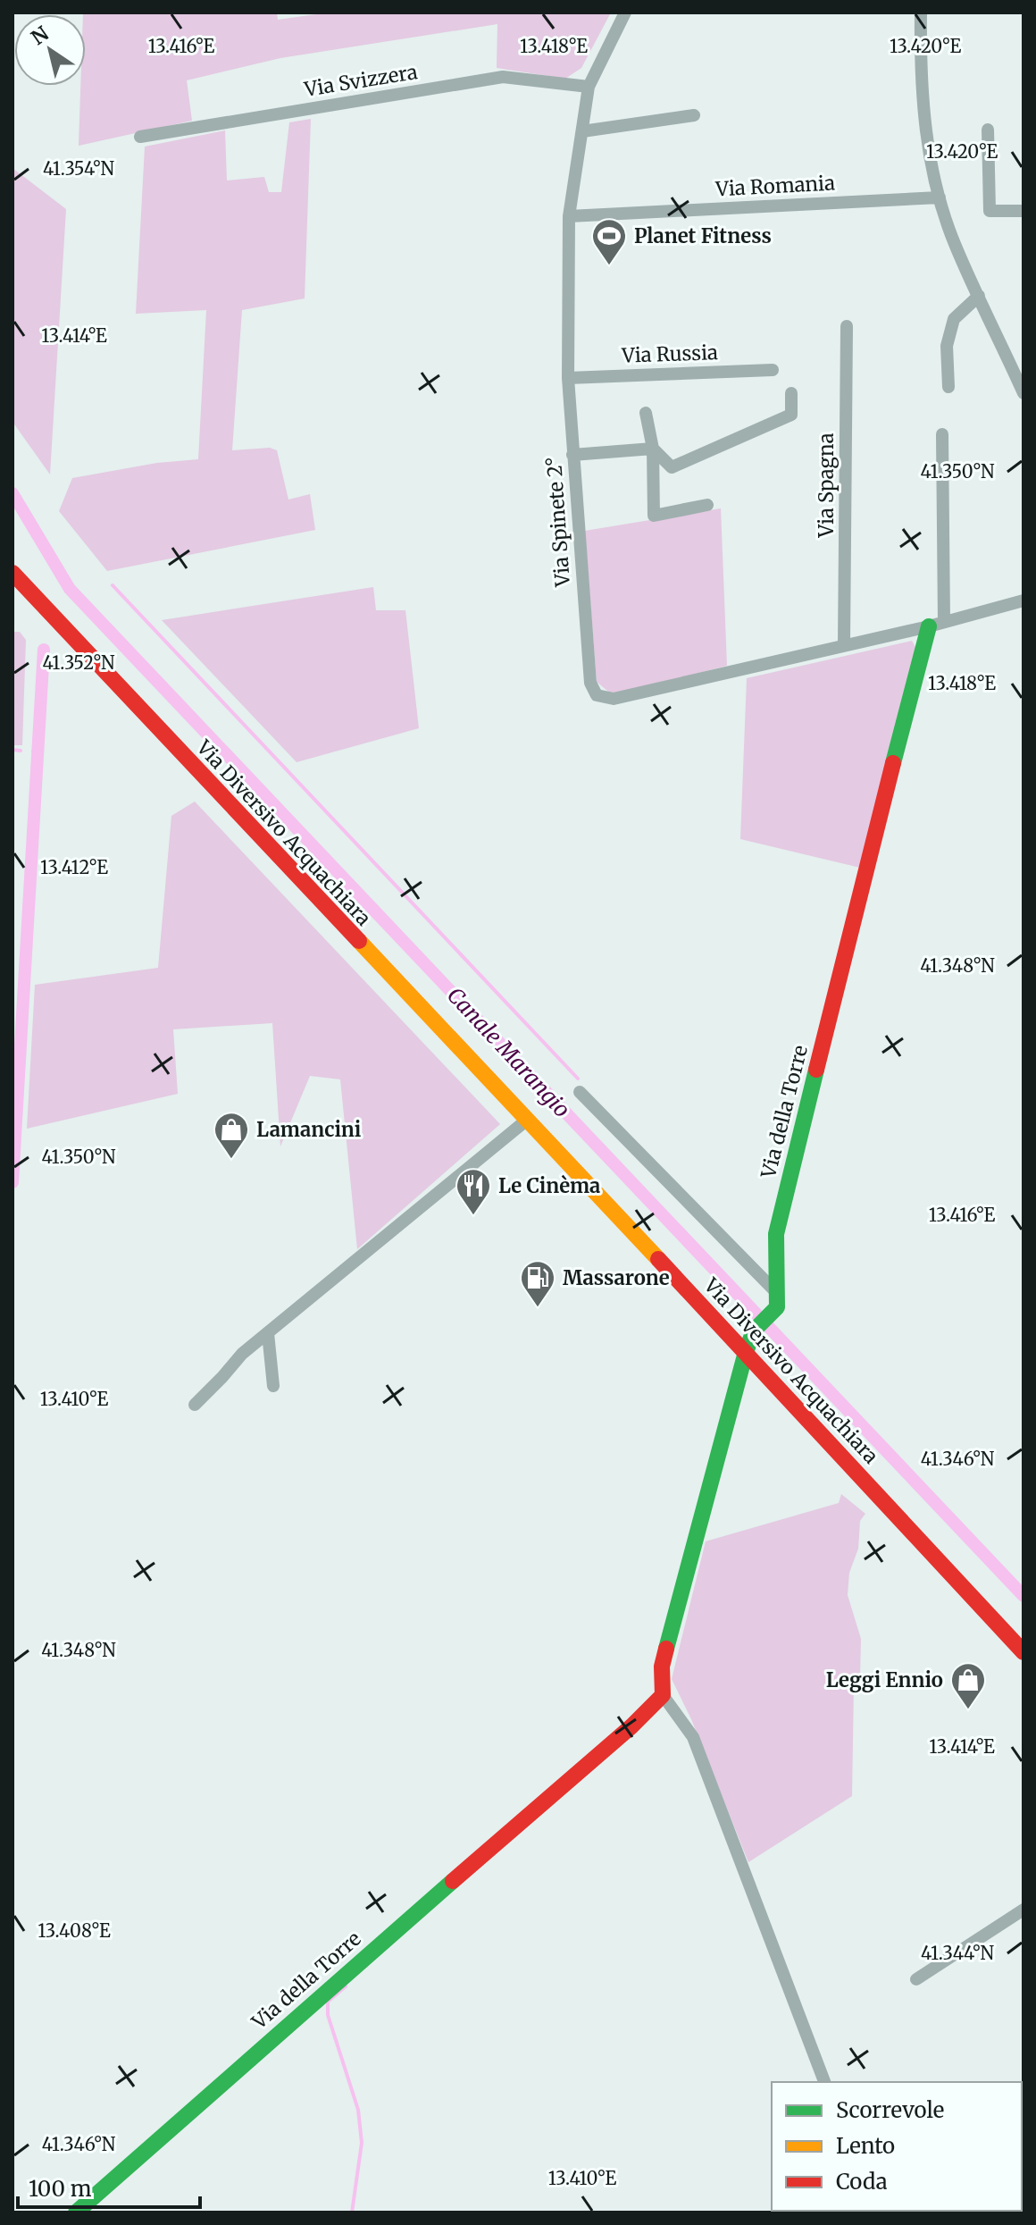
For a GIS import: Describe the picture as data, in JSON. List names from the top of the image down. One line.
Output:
{"streets":{"street":["Via Svizzera","Via Romania","Via Russia","Via Spagna","Via Spinete 2°","Via Diversivo Acquachiara","Via della Torre"]},"crossings":[["Via Svizzera","Via Spinete 2°"],["Via Romania","Via Spinete 2°"],["Via Russia","Via Spinete 2°"],["Via Spagna","Via Spinete 2°"],["Via Spinete 2°","Via della Torre"]],"water":["Canale Marangio"],"places":{"sports":["Planet Fitness"],"shop":["Lamancini","Leggi Ennio"],"restaurant":["Le Cinèma"],"fuel station":["Massarone"]},"legend":["Scorrevole","Lento","Coda"],"scale_bar":"100 m","north":"top left","coordinates":["13.416°E","13.420°E","13.418°E","41.354°N","13.414°E","41.350°N","41.352°N","13.412°E","41.348°N","13.410°E","41.346°N","13.408°E","41.344°N"]}
